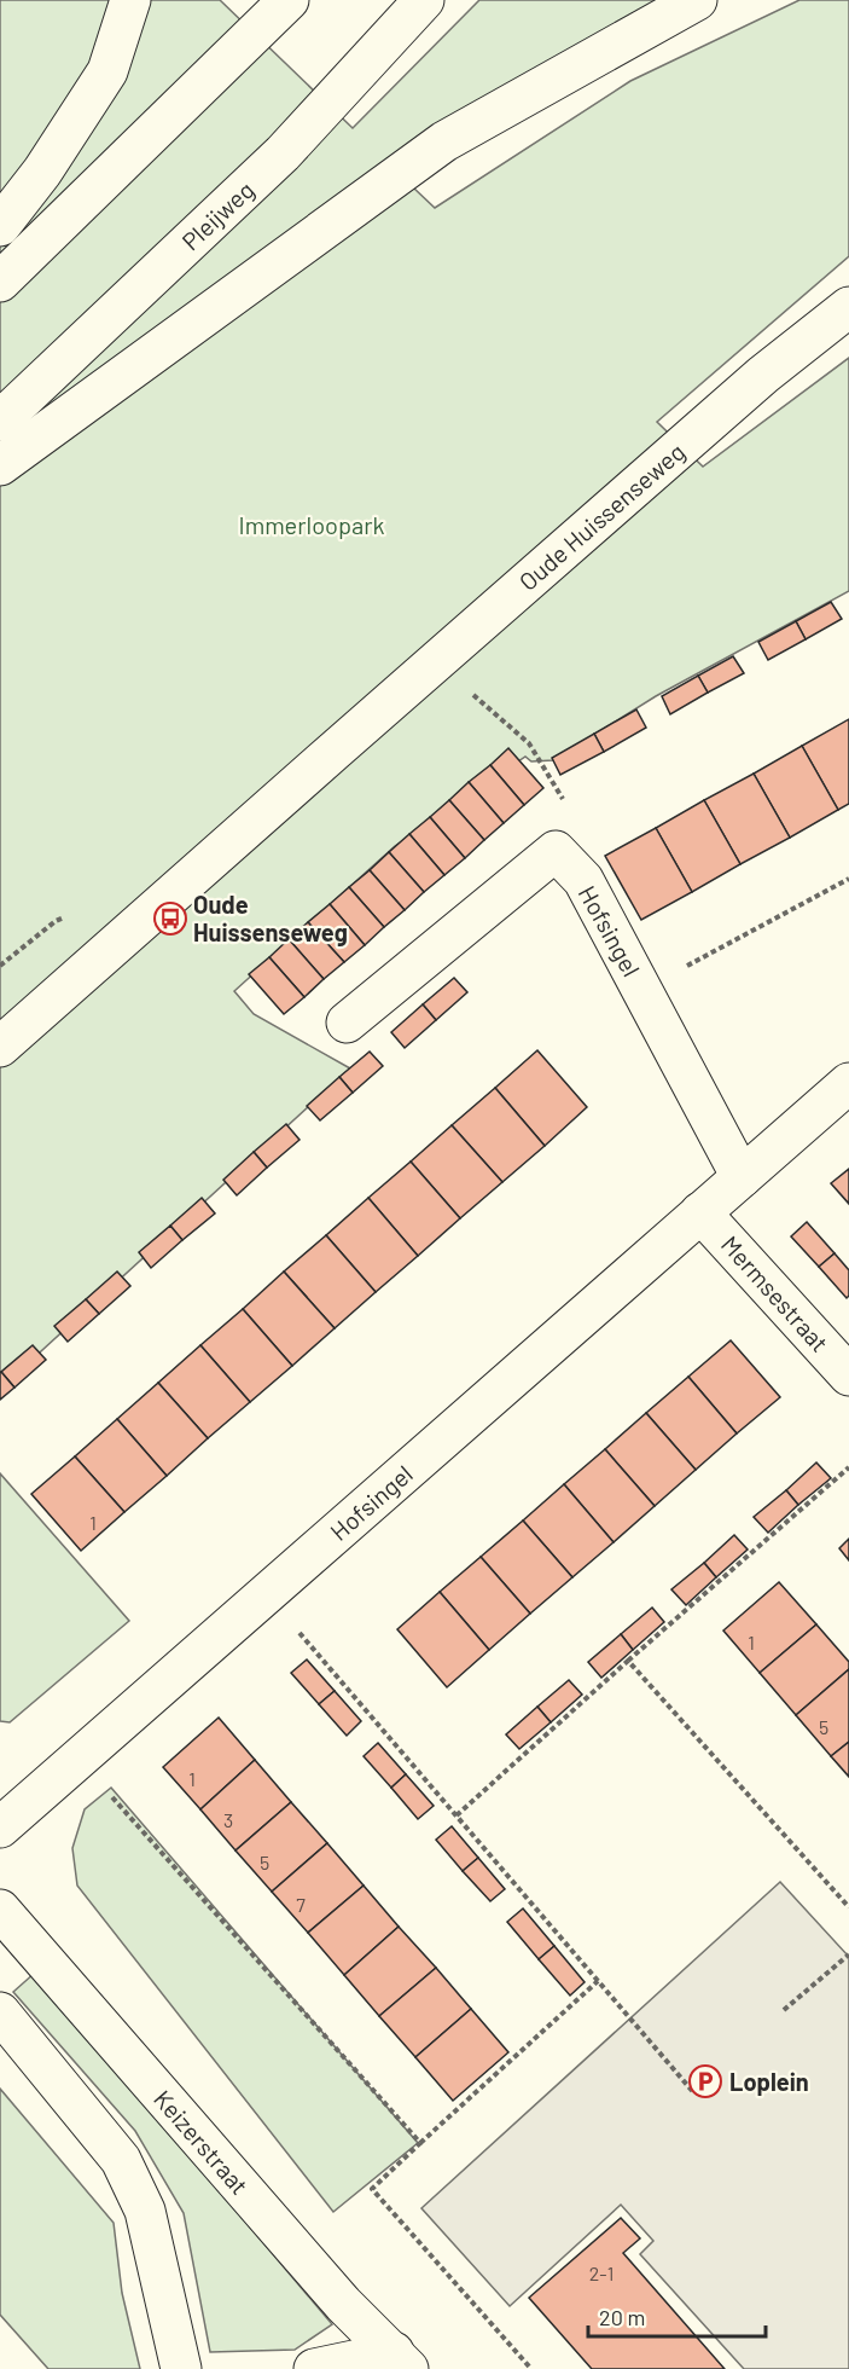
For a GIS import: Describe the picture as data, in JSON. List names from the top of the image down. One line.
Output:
{"streets":{"main road":["Pleijweg","Oude Huissenseweg","Hofsingel","Mermsestraat","Keizerstraat"]},"crossings":[["Hofsingel","Mermsestraat"]],"parks":["Immerloopark"],"places":{"bus stop":["Oude Huissenseweg"],"parking":["Loplein"]},"house_numbers":["1","1","5","1","3","5","7","2-1"],"scale_bar":"20 m"}
